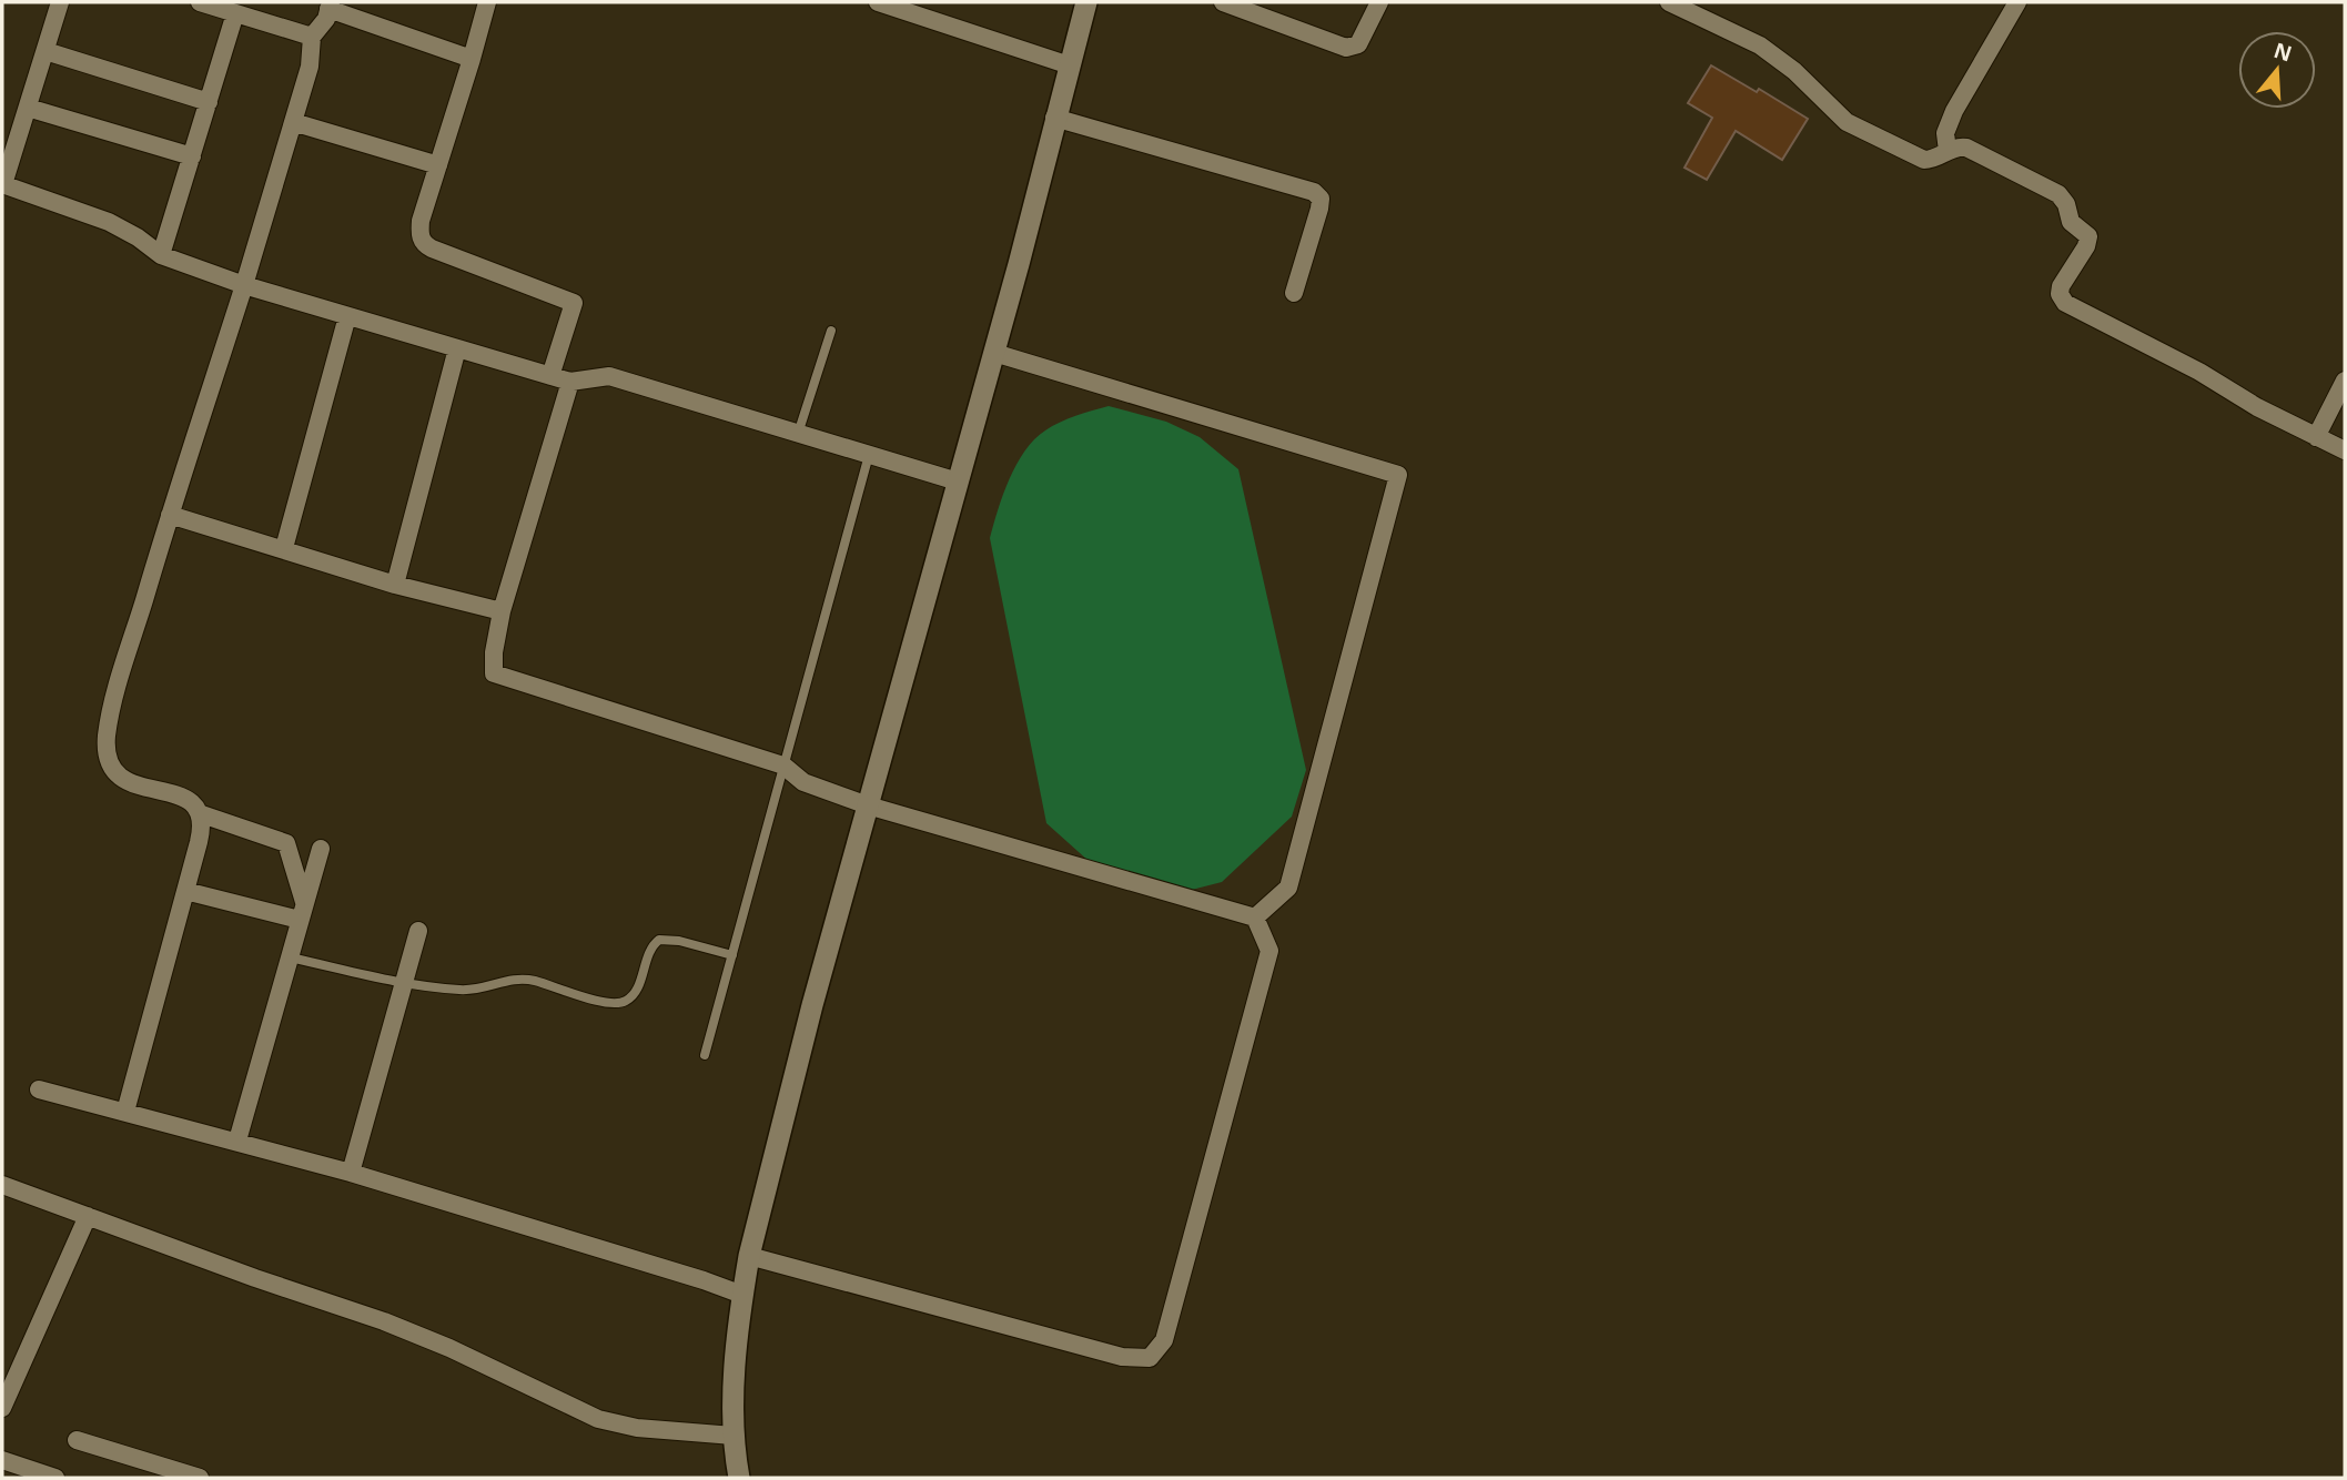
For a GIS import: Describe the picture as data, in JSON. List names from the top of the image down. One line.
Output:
{"north":"top"}
